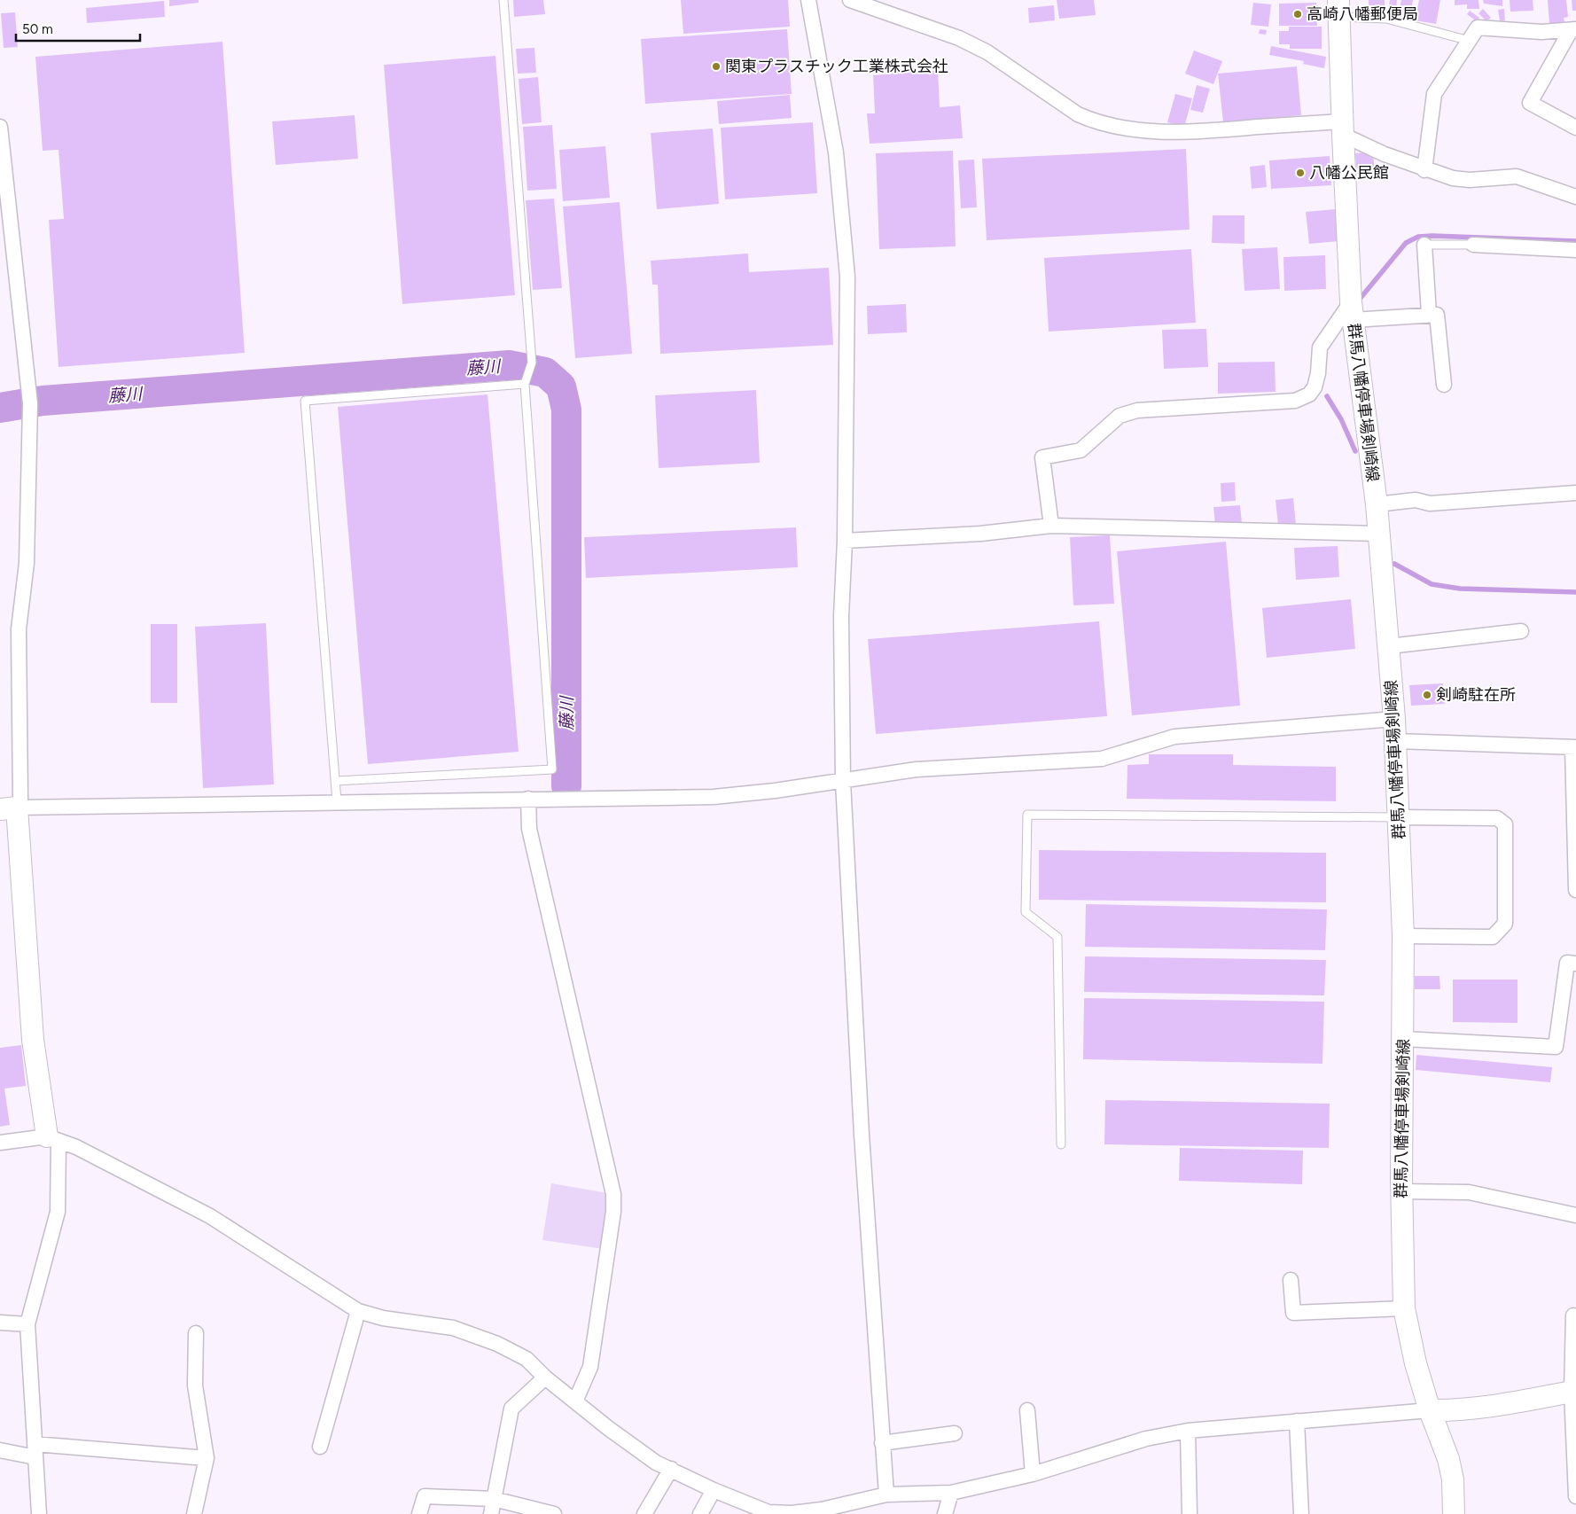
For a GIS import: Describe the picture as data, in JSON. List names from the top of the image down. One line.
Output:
{"streets":{"main road":["群馬八幡停車場剣崎線"]},"water":["藤川"],"places":["高崎八幡郵便局","関東プラスチック工業株式会社","八幡公民館","剣崎駐在所"],"scale_bar":"50 m"}
